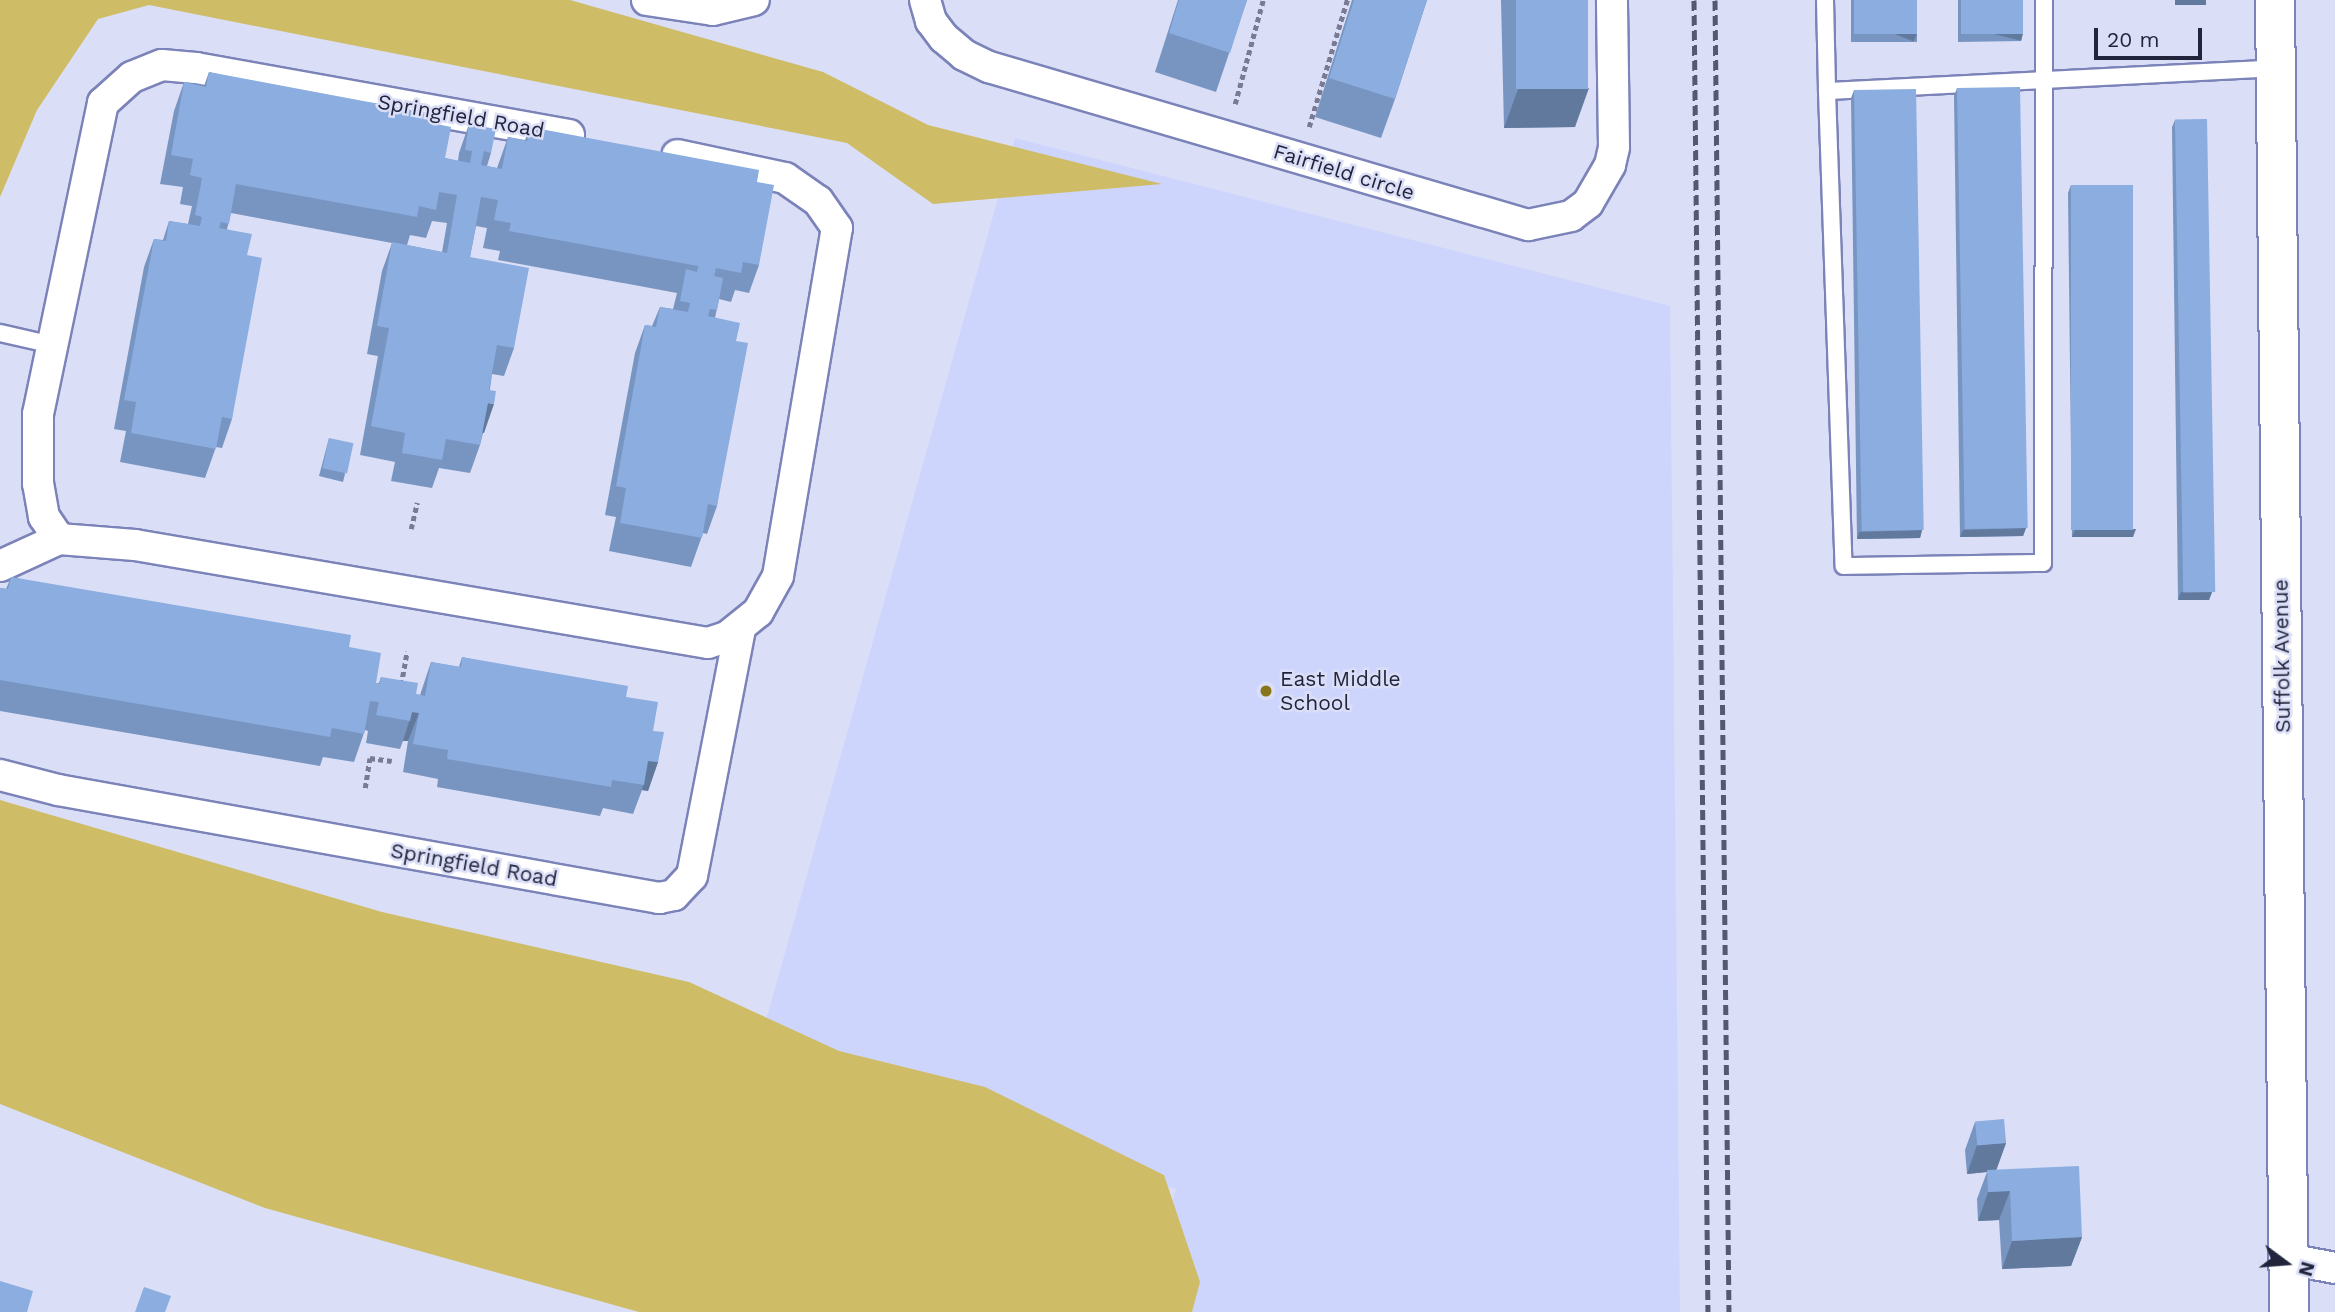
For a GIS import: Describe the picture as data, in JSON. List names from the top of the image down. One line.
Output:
{"streets":{"main road":["Suffolk Avenue"],"street":["Springfield Road","Fairfield circle"]},"places":["East Middle School"],"scale_bar":"20 m","north":"right"}
